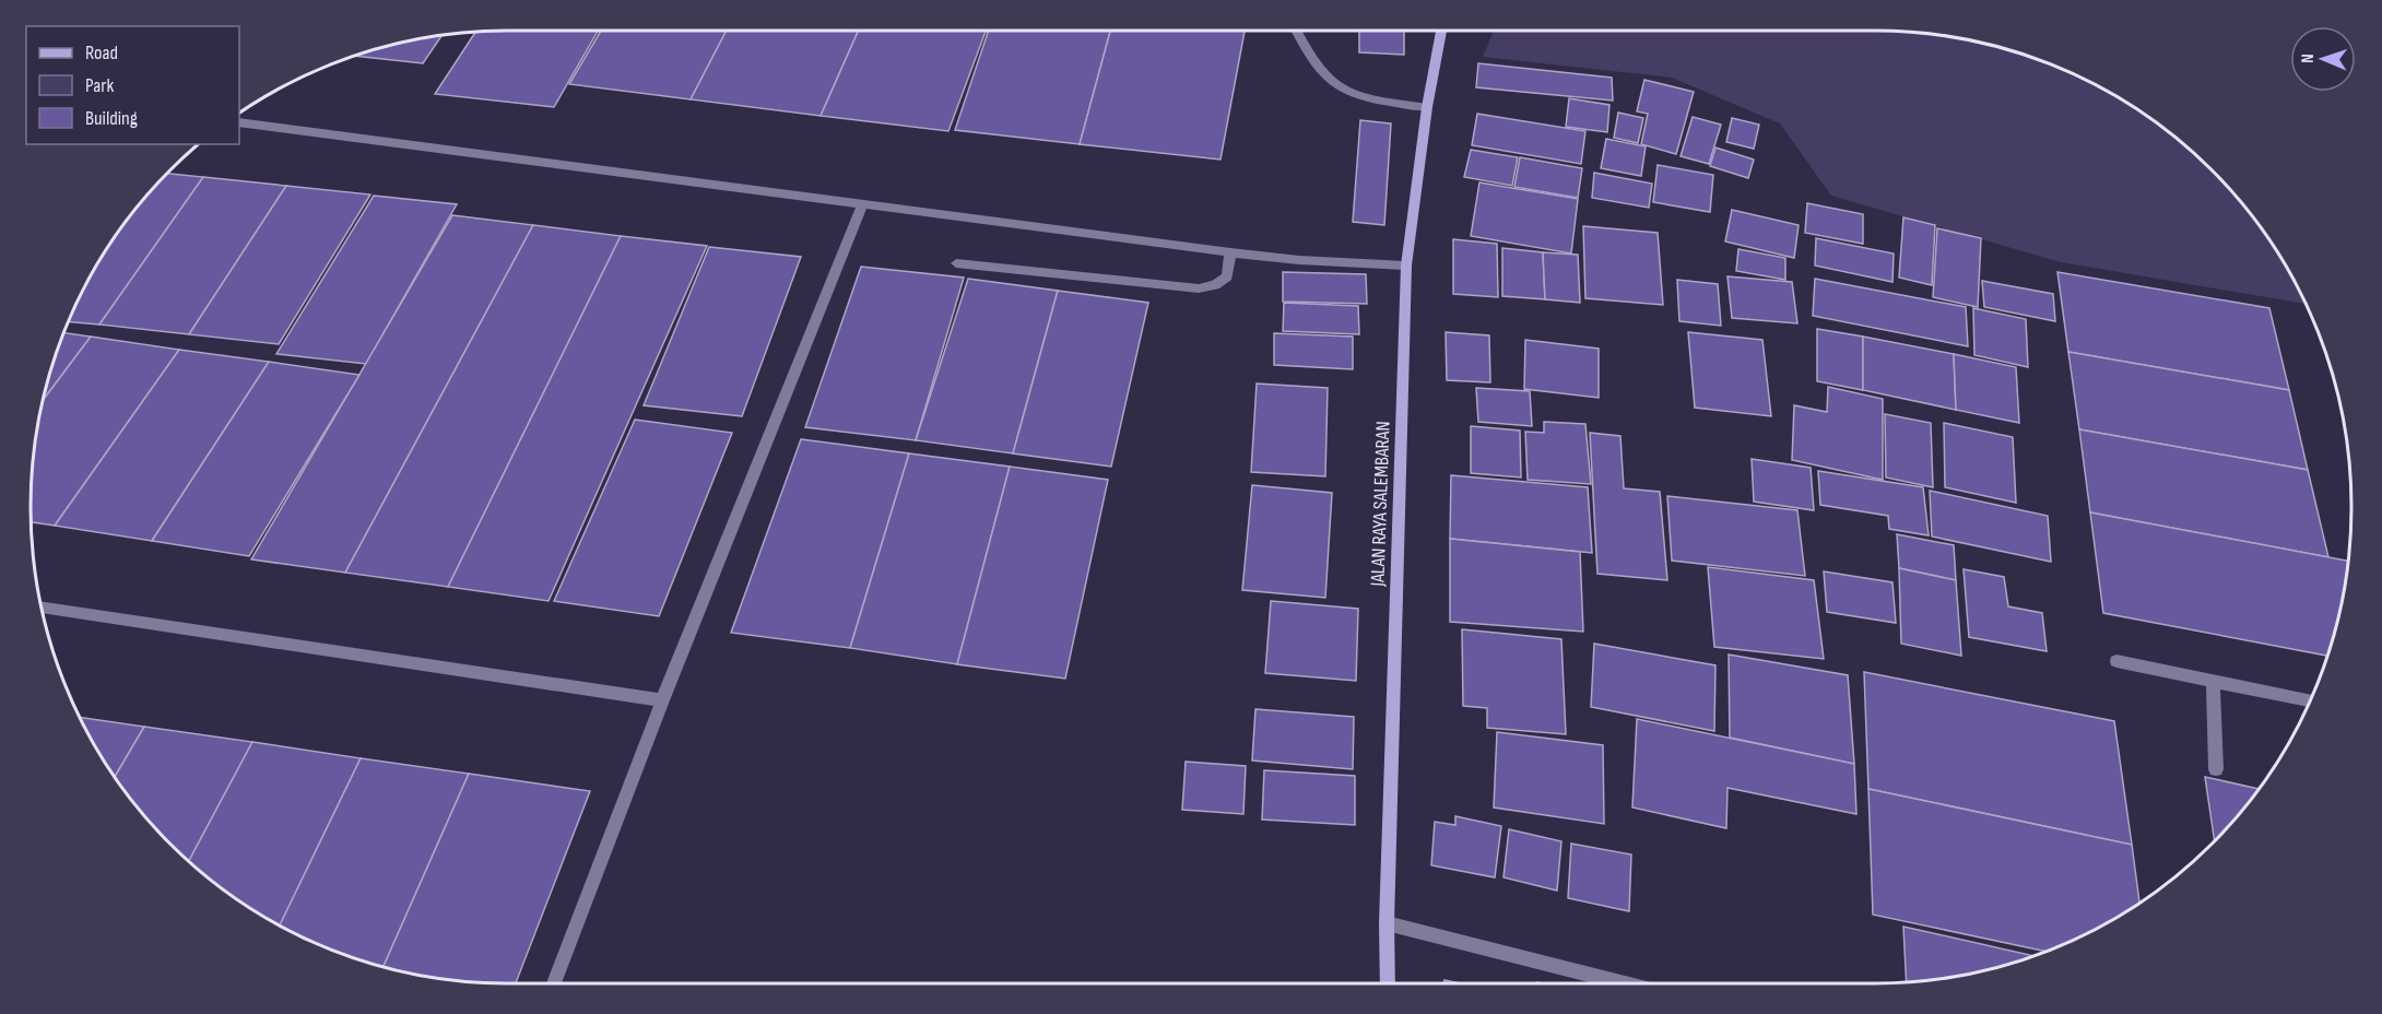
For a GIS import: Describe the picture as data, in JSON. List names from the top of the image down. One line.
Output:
{"streets":{"main road":["JALAN RAYA SALEMBARAN"]},"legend":["Road","Park","Building"],"north":"left"}
